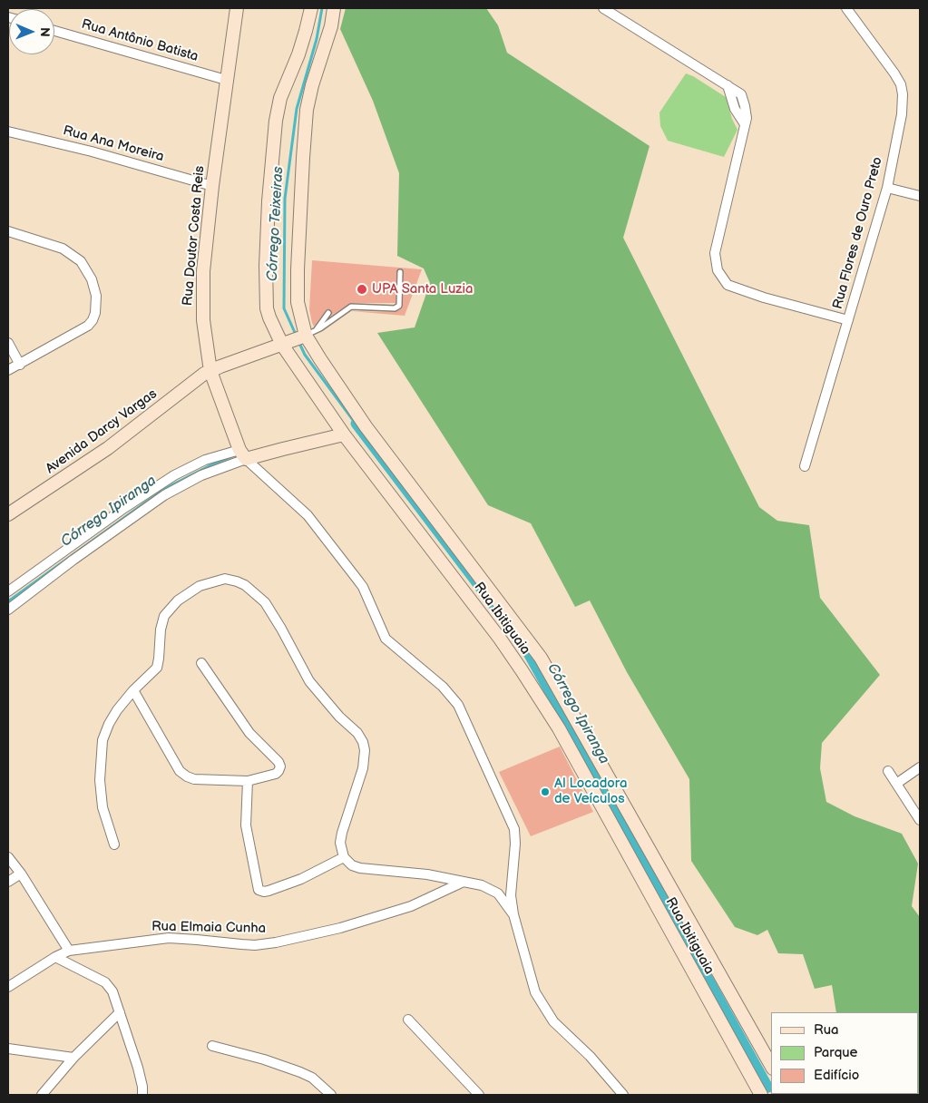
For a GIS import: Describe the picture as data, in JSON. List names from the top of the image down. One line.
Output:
{"streets":{"main road":["Rua Doutor Costa Reis","Avenida Darcy Vargas","Rua Ibitiguaia"],"street":["Rua Antônio Batista","Rua Ana Moreira","Rua Flores de Ouro Preto","Rua Elmaia Cunha"]},"crossings":[["Rua Antônio Batista","Rua Doutor Costa Reis"],["Rua Ana Moreira","Rua Doutor Costa Reis"],["Rua Doutor Costa Reis","Avenida Darcy Vargas"],["Avenida Darcy Vargas","Rua Ibitiguaia"]],"water":["Córrego Teixeiras","Córrego Ipiranga"],"places":["UPA Santa Luzia","Al Locadora de Veículos"],"legend":["Rua","Parque","Edifício"],"north":"right"}
